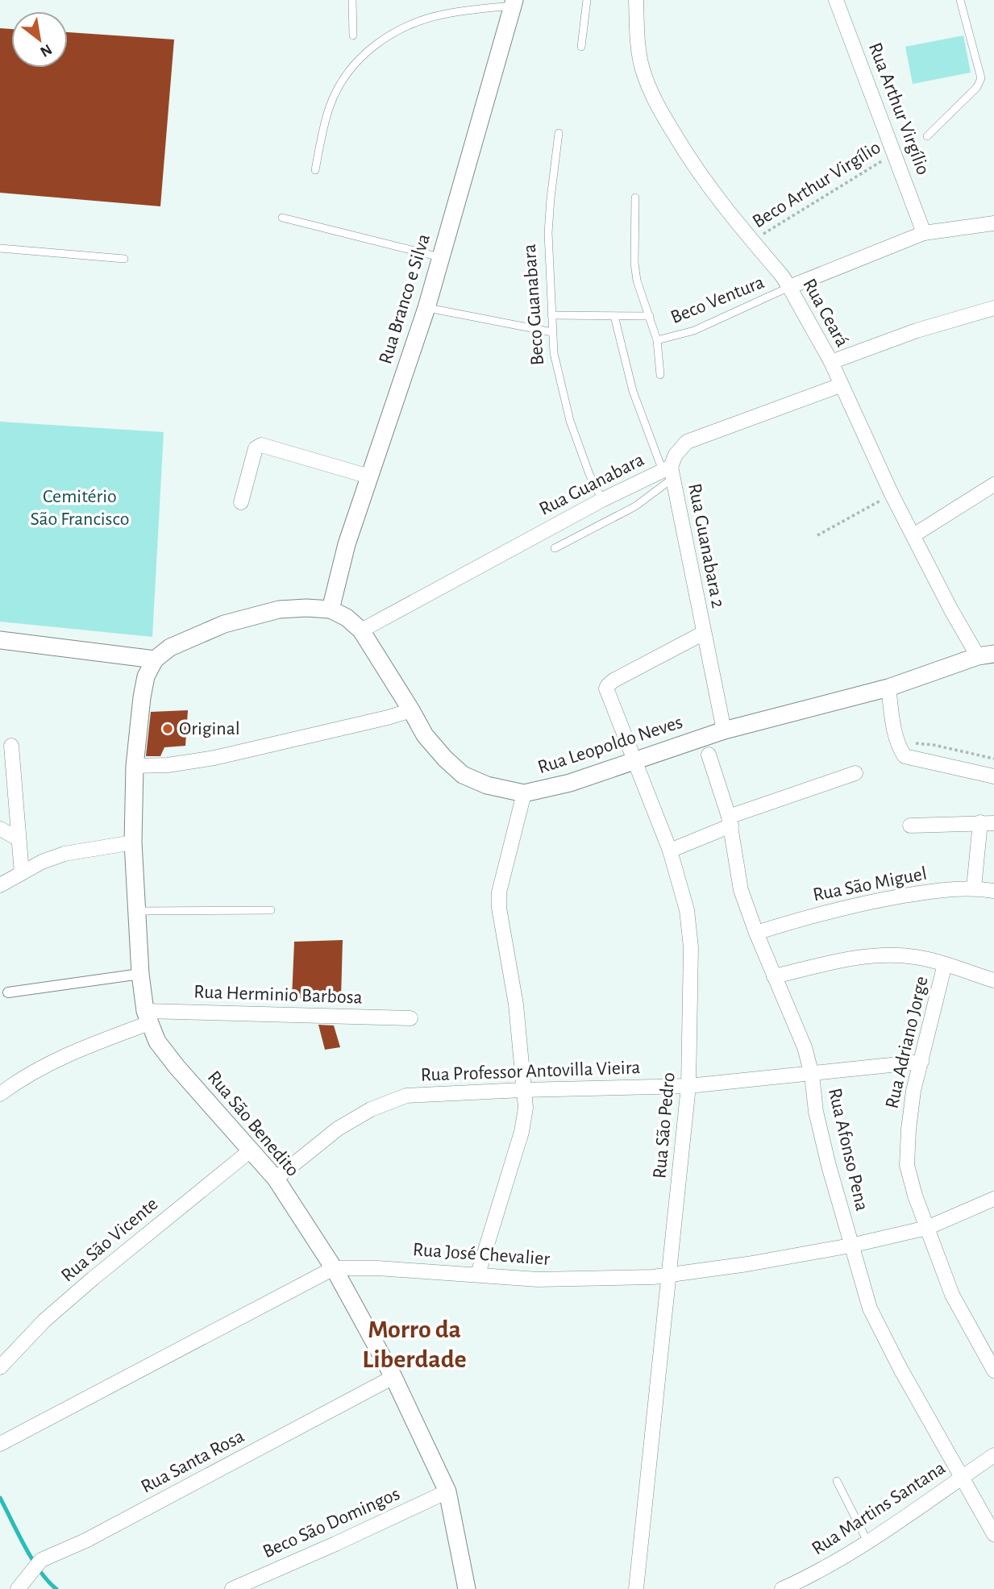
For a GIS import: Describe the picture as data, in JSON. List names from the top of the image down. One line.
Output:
{"streets":{"street":["Rua Arthur Virgílio","Rua Branco e Silva","Rua Ceará","Rua Guanabara","Rua Guanabara 2","Rua Leopoldo Neves","Rua São Miguel","Rua Herminio Barbosa","Rua Adriano Jorge","Rua Professor Antovilla Vieira","Rua São Benedito","Rua São Pedro","Rua Afonso Pena","Rua São Vicente","Rua José Chevalier","Rua Santa Rosa","Rua Martins Santana","Beco São Domingos"],"lane":["Beco Ventura","Beco Guanabara"],"path":["Beco Arthur Virgílio"]},"crossings":[["Rua Arthur Virgílio","Beco Arthur Virgílio"],["Beco Arthur Virgílio","Rua Ceará"],["Rua Branco e Silva","Rua Leopoldo Neves"],["Beco Ventura","Rua Ceará"],["Beco Guanabara","Rua Guanabara"],["Rua Ceará","Rua Guanabara"],["Rua Ceará","Rua Leopoldo Neves"],["Rua Guanabara","Rua Guanabara 2"],["Rua Guanabara","Rua Leopoldo Neves"],["Rua Guanabara 2","Rua Leopoldo Neves"],["Rua Guanabara 2","Rua São Pedro"],["Rua Leopoldo Neves","Rua São Benedito"],["Rua Leopoldo Neves","Rua São Pedro"],["Rua São Miguel","Rua Afonso Pena"],["Rua Herminio Barbosa","Rua São Benedito"],["Rua Adriano Jorge","Rua Professor Antovilla Vieira"],["Rua Adriano Jorge","Rua José Chevalier"],["Rua Professor Antovilla Vieira","Rua São Benedito"],["Rua Professor Antovilla Vieira","Rua São Pedro"],["Rua Professor Antovilla Vieira","Rua Afonso Pena"],["Rua São Benedito","Rua São Vicente"],["Rua São Benedito","Rua José Chevalier"],["Rua São Benedito","Rua Santa Rosa"],["Rua São Benedito","Beco São Domingos"],["Rua São Pedro","Rua José Chevalier"],["Rua Afonso Pena","Rua José Chevalier"],["Rua Afonso Pena","Rua Martins Santana"]],"districts":["Morro da Liberdade"],"parks":["Cemitério São Francisco"],"places":["Original"],"north":"bottom right"}
